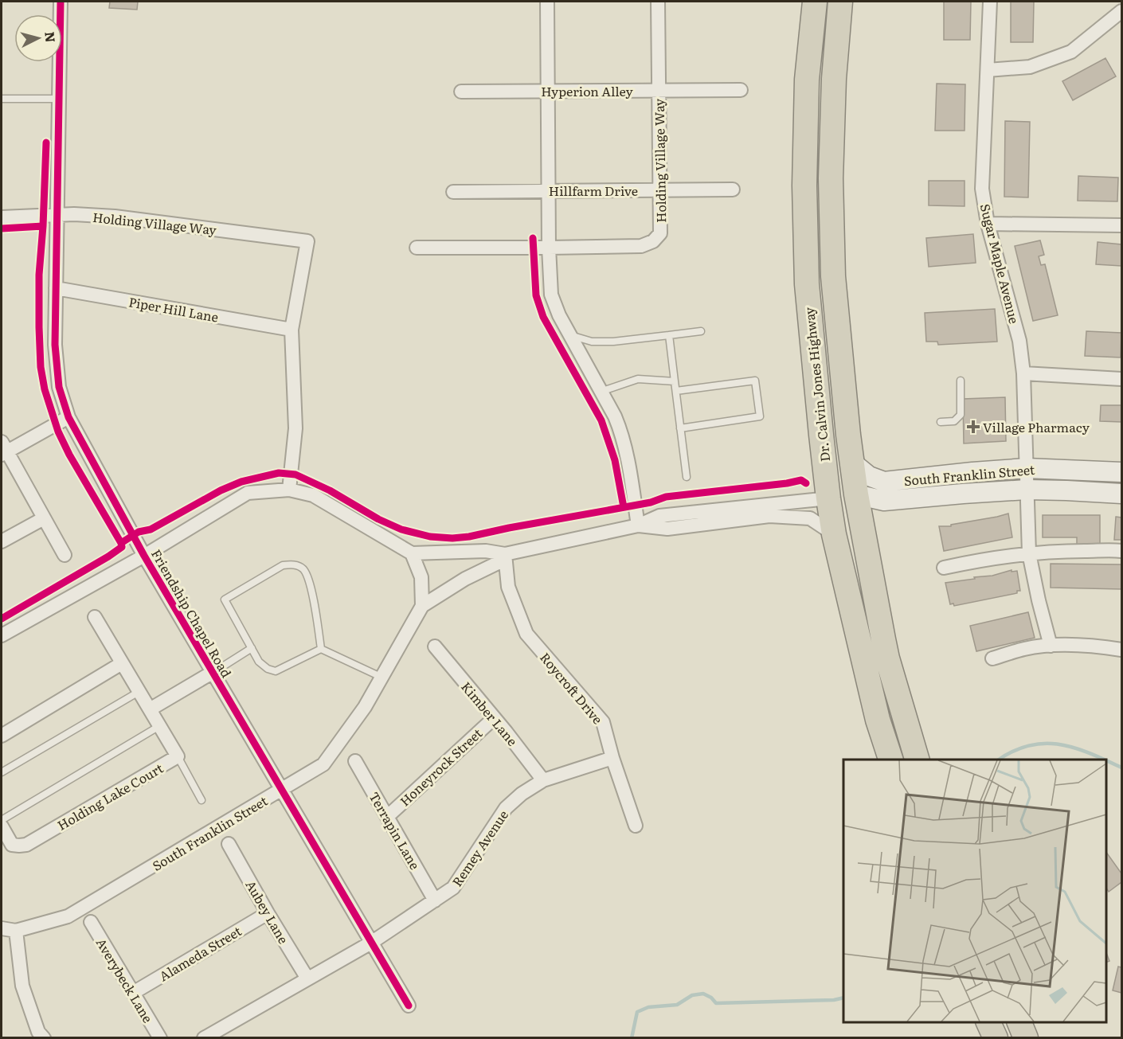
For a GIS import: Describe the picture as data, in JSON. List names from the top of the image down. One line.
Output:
{"streets":{"highway":["Dr. Calvin Jones Highway"],"street":["Hyperion Alley","Holding Village Way","Hillfarm Drive","Sugar Maple Avenue","Piper Hill Lane","South Franklin Street","Friendship Chapel Road","Roycroft Drive","Kimber Lane","Honeyrock Street","Holding Lake Court","Terrapin Lane","Remey Avenue","Aubey Lane","Alameda Street","Averybeck Lane"]},"crossings":[["Hyperion Alley","Holding Village Way"],["Holding Village Way","Hillfarm Drive"],["Holding Village Way","Piper Hill Lane"],["Holding Village Way","Friendship Chapel Road"],["Sugar Maple Avenue","South Franklin Street"],["Piper Hill Lane","Friendship Chapel Road"],["Dr. Calvin Jones Highway","South Franklin Street"],["South Franklin Street","Friendship Chapel Road"],["South Franklin Street","Roycroft Drive"],["Friendship Chapel Road","Remey Avenue"],["Roycroft Drive","Remey Avenue"],["Kimber Lane","Honeyrock Street"],["Kimber Lane","Remey Avenue"],["Honeyrock Street","Terrapin Lane"],["Terrapin Lane","Remey Avenue"],["Remey Avenue","Aubey Lane"],["Aubey Lane","Alameda Street"],["Alameda Street","Averybeck Lane"]],"places":{"health":["Village Pharmacy"]},"north":"right"}
